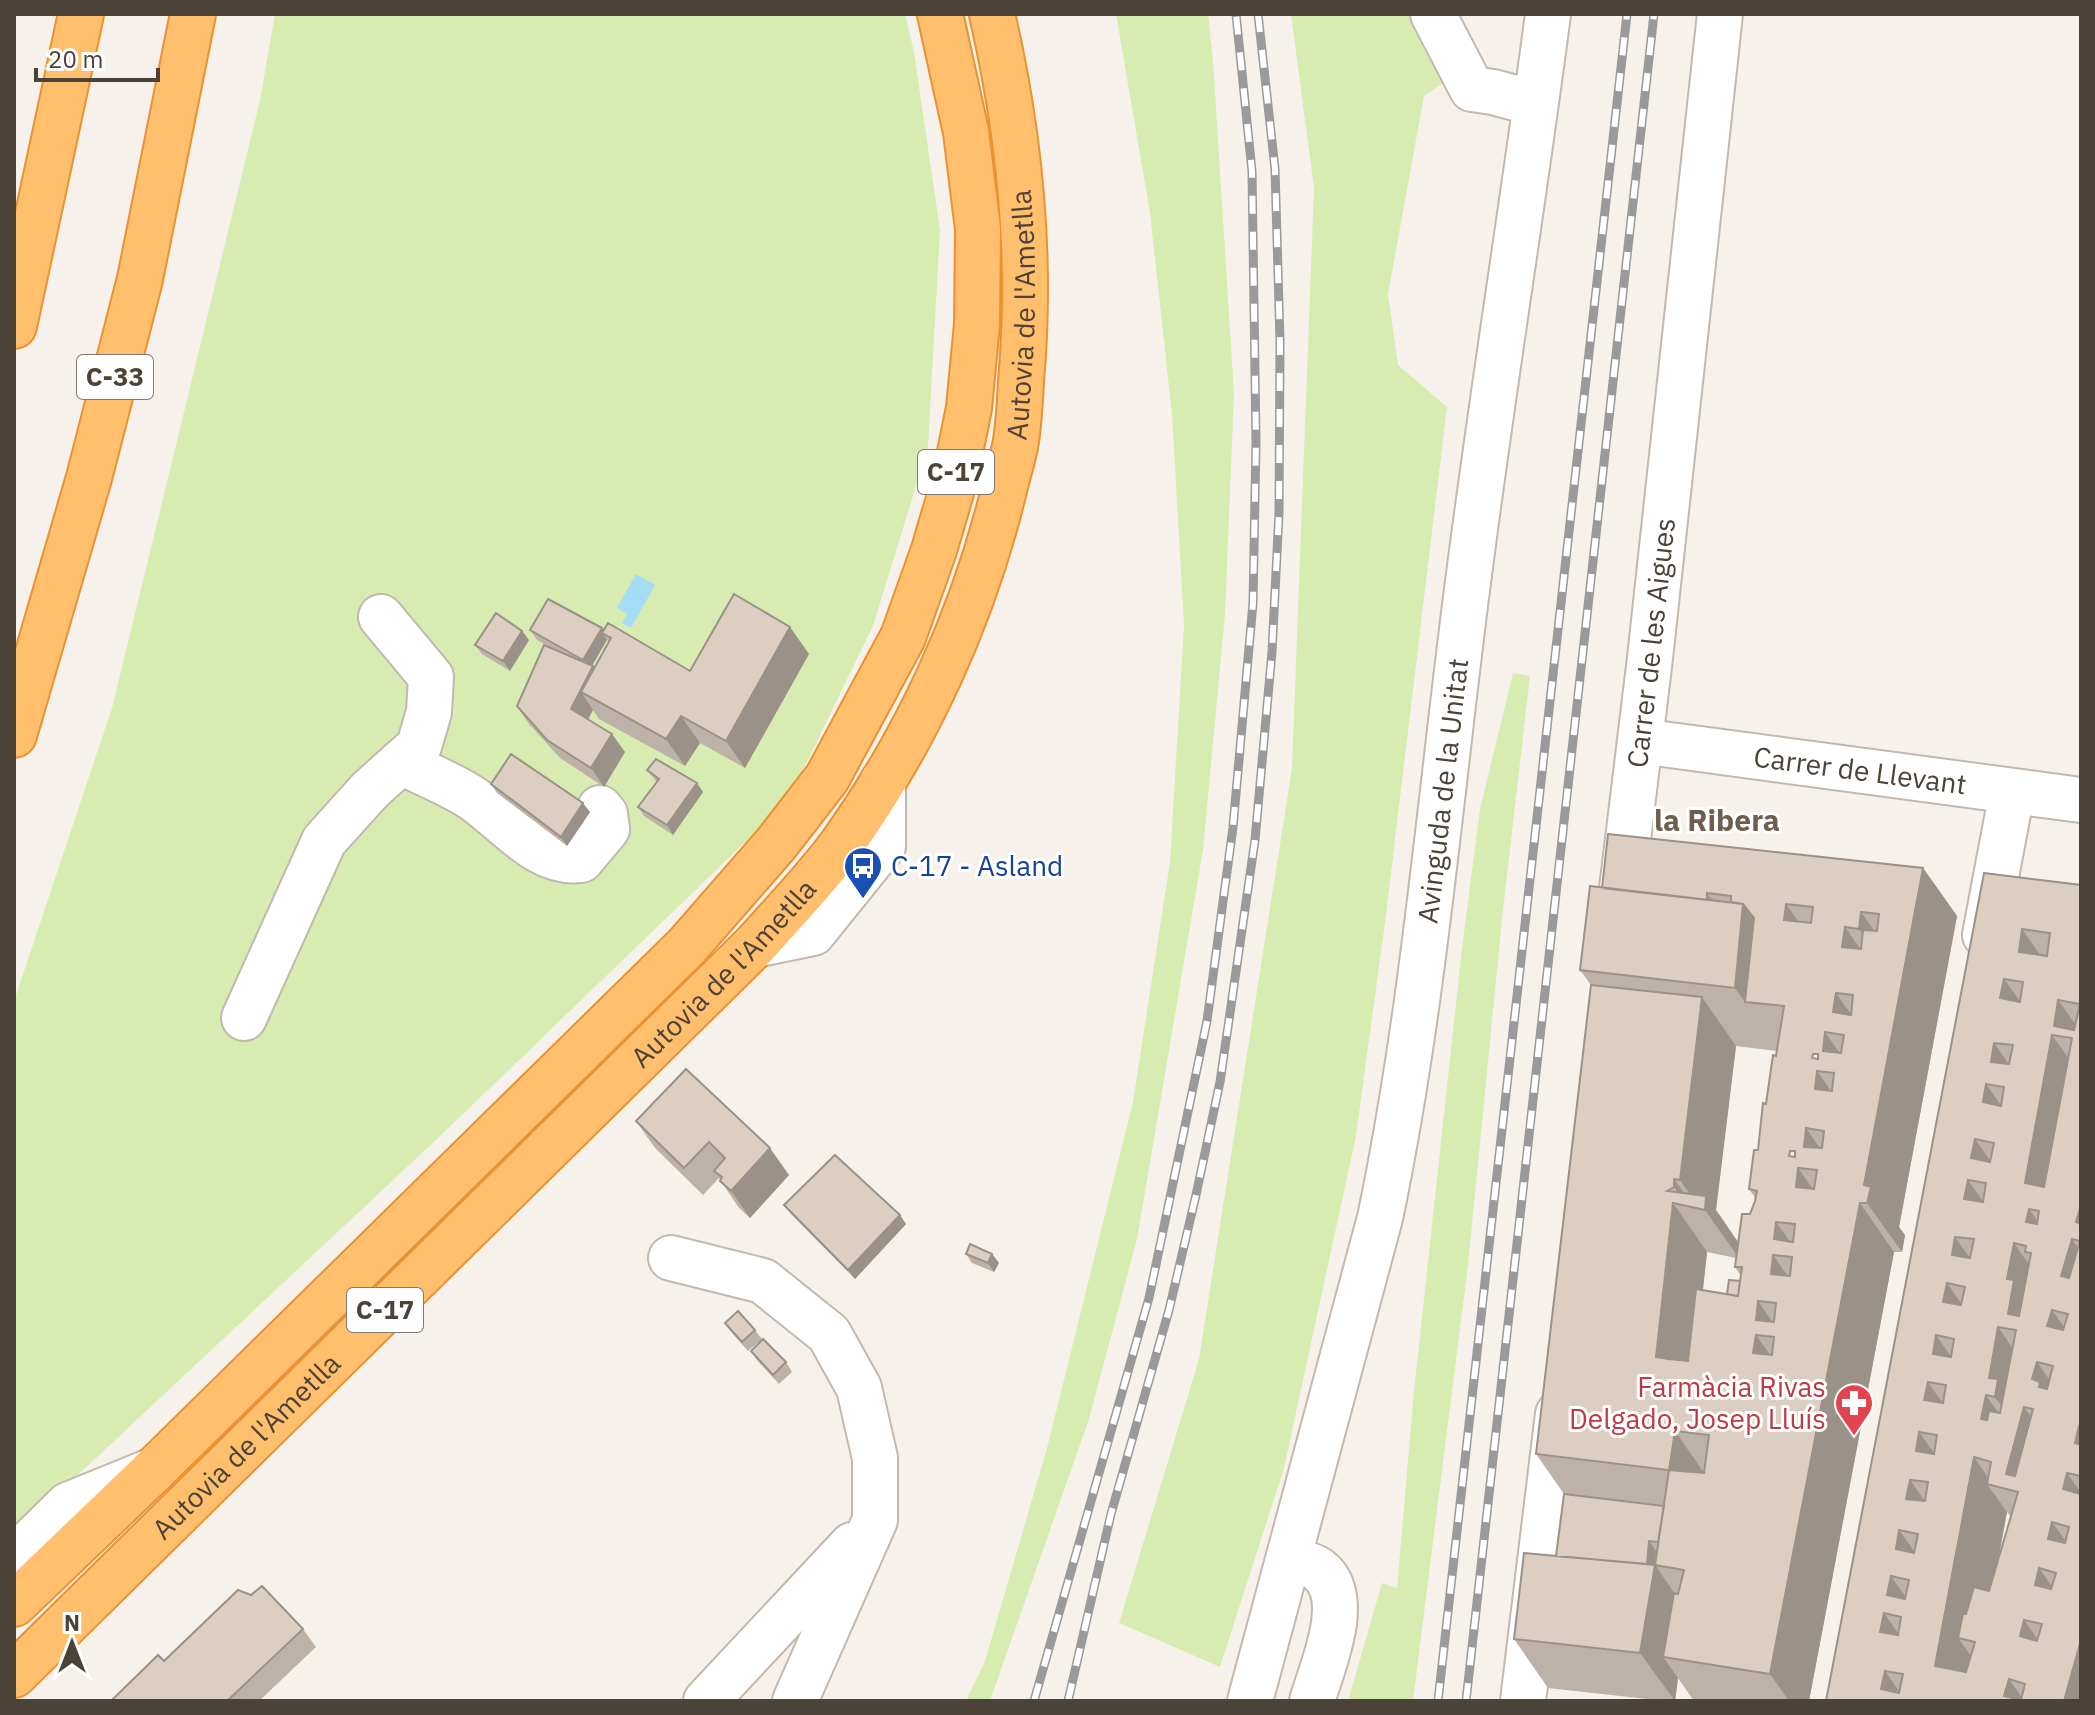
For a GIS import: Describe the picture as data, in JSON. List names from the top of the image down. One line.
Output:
{"streets":{"highway":["Autovia de l'Ametlla","C-33","C-17"],"street":["Carrer de les Aigues","Carrer de Llevant","Avinguda de la Unitat"]},"crossings":[["Carrer de les Aigues","Carrer de Llevant"]],"districts":["la Ribera"],"places":{"bus stop":["C-17 - Asland"],"pharmacy":["Farmàcia Rivas Delgado, Josep Lluís"]},"scale_bar":"20 m","north":"top"}
